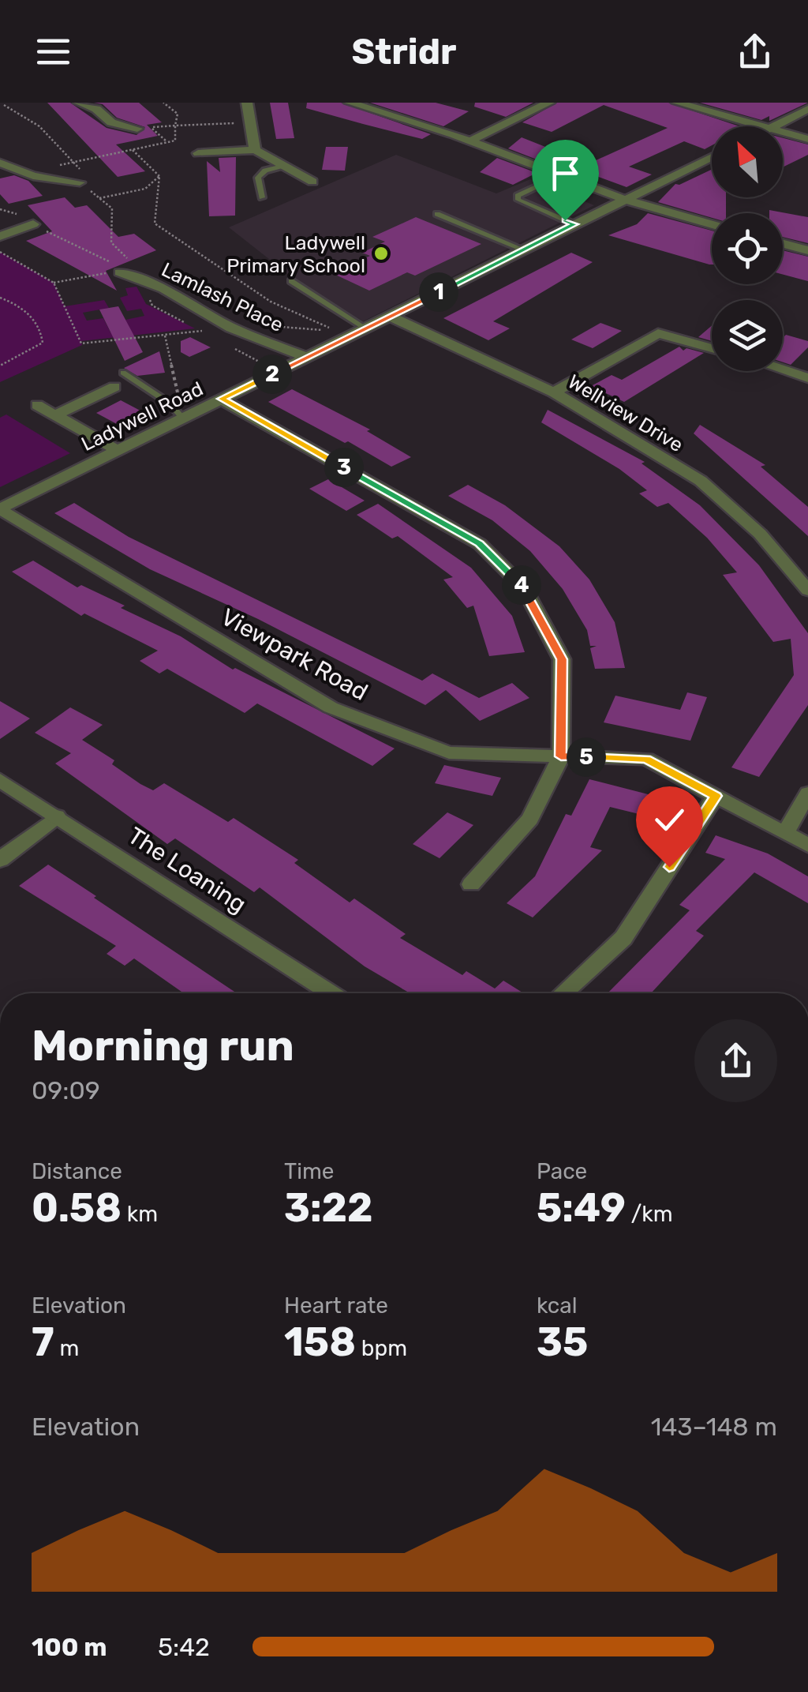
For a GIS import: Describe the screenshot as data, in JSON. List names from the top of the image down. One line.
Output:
{"streets":{"street":["Lamlash Place","Wellview Drive","Ladywell Road","Viewpark Road","The Loaning"]},"crossings":[["Lamlash Place","Ladywell Road"],["Wellview Drive","Ladywell Road"],["Ladywell Road","Viewpark Road"]],"places":["Ladywell Primary School"],"north":"top left","page":{"header":"Stridr","pins":["1","2","3","4","5"],"heading":["Morning run","09:09"],"stats":[["Distance","0.58 km"],["Time","3:22"],["Pace","5:49 /km"],["Elevation","7 m"],["Heart rate","158 bpm"],["kcal","35"]],"chart":["Elevation","143–148 m"],"list":[{"name":"100 m","note":"5:42"}]}}
